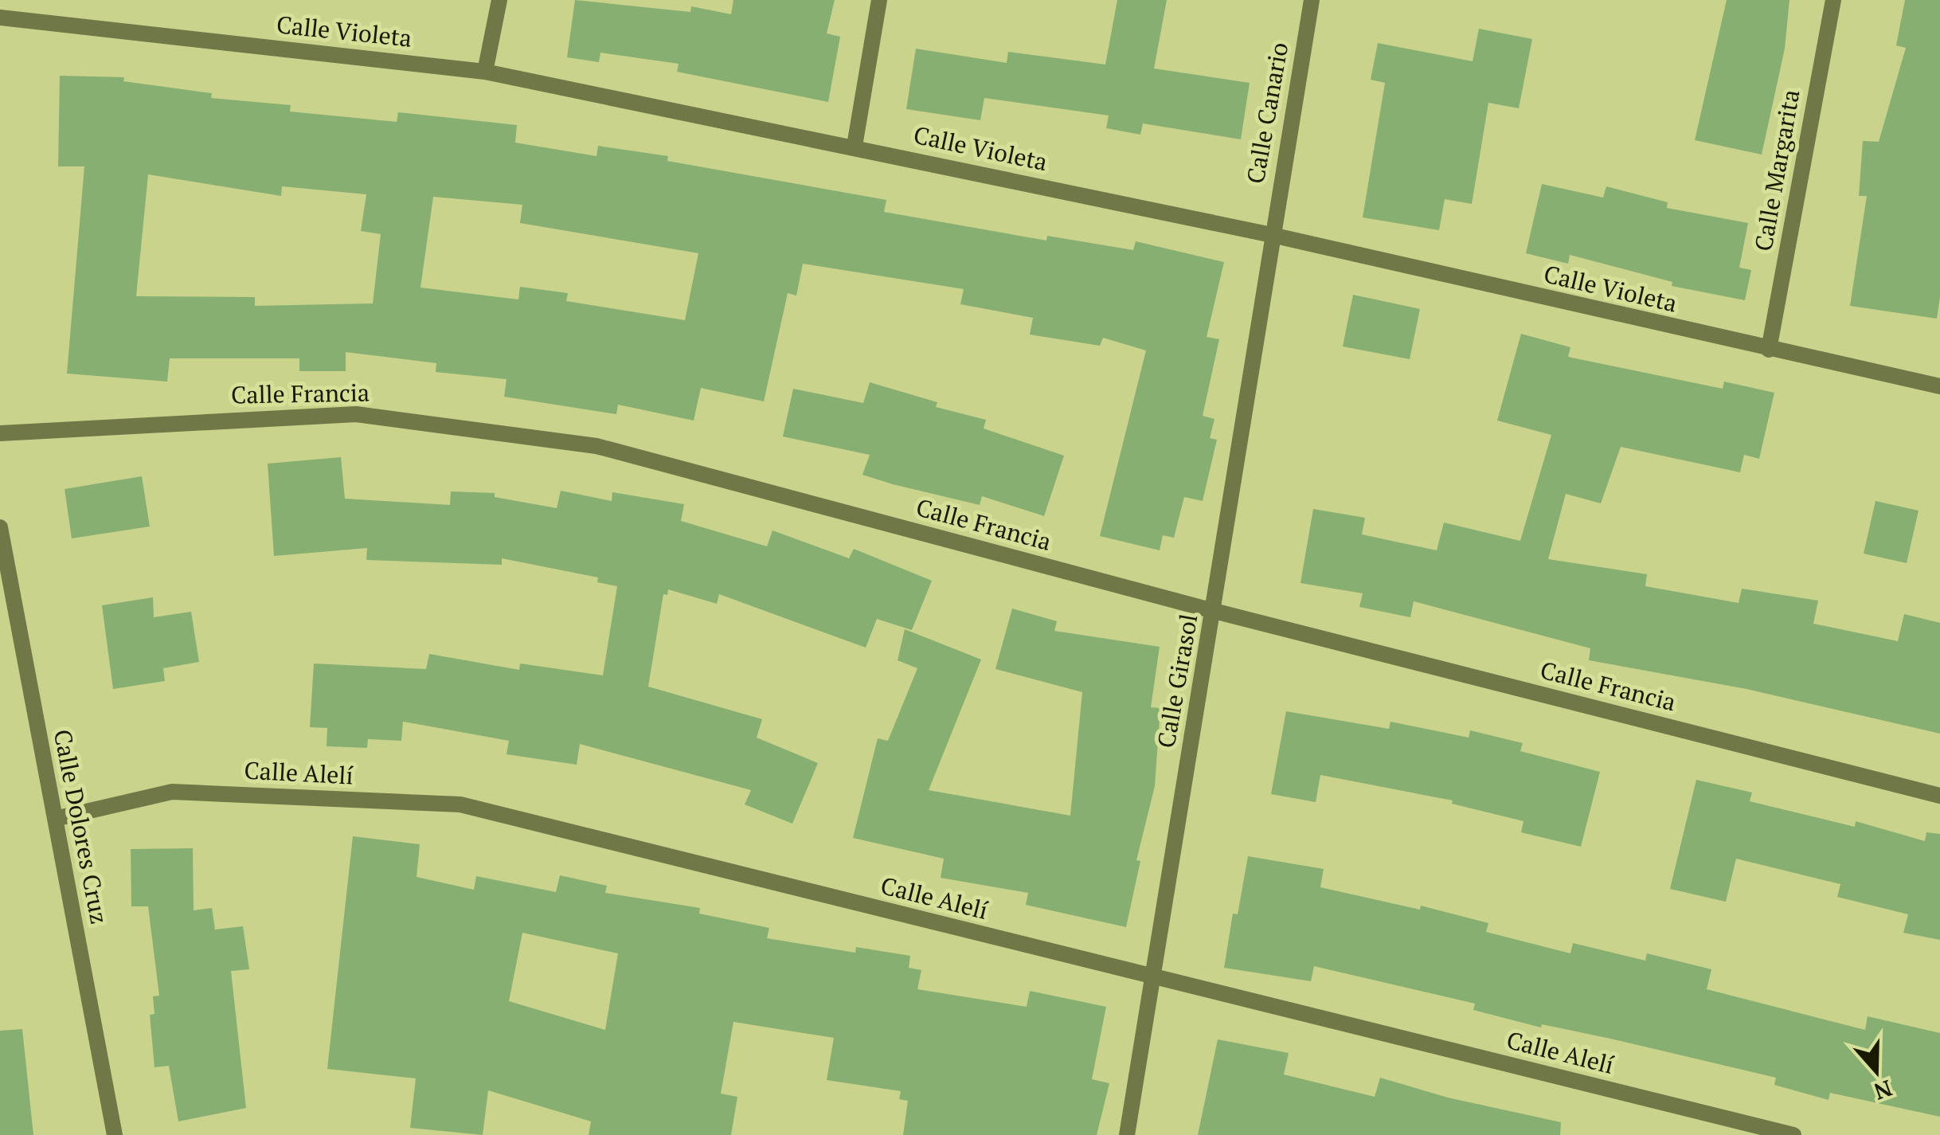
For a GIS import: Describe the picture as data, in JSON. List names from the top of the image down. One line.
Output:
{"streets":{"street":["Calle Violeta","Calle Canario","Calle Margarita","Calle Francia","Calle Girasol","Calle Alelí","Calle Dolores Cruz"]},"crossings":[["Calle Violeta","Calle Canario"],["Calle Violeta","Calle Margarita"],["Calle Violeta","Calle Girasol"],["Calle Canario","Calle Girasol"],["Calle Francia","Calle Girasol"],["Calle Girasol","Calle Alelí"],["Calle Alelí","Calle Dolores Cruz"]],"north":"bottom"}
